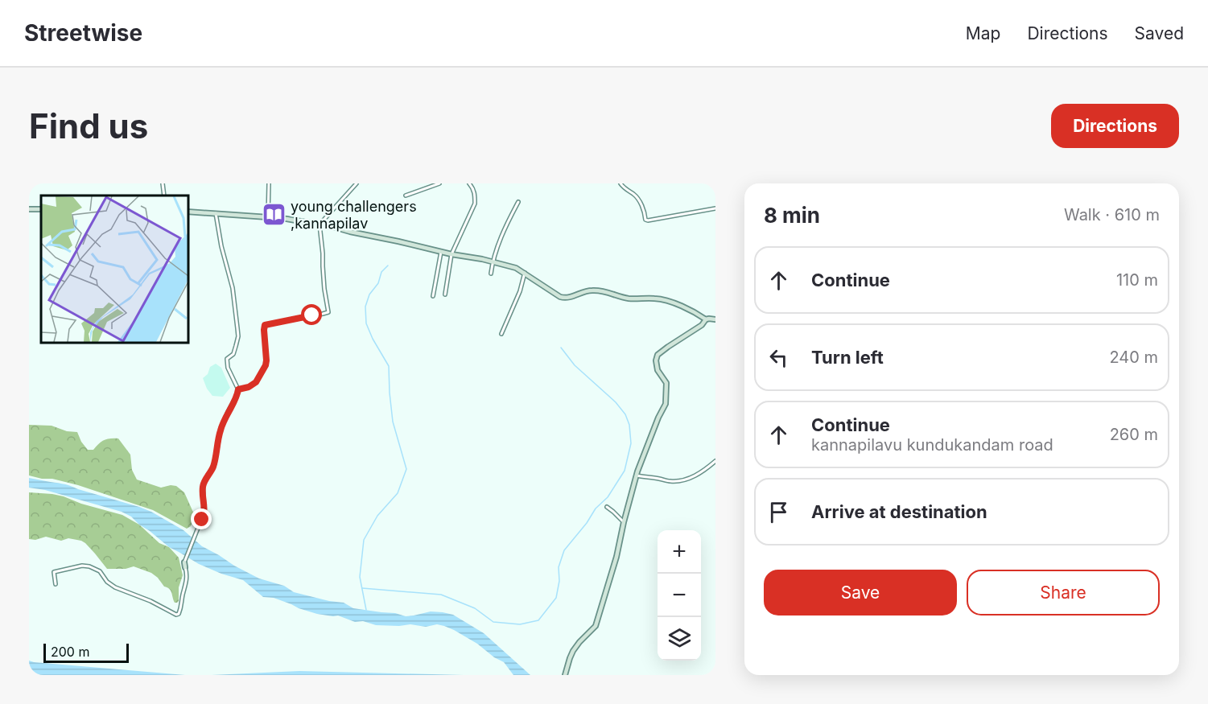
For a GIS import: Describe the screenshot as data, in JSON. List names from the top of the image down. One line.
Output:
{"places":{"library":["young challengers ,kannapilav"]},"scale_bar":"200 m","page":{"header":"Streetwise","nav":["Map","Directions","Saved"],"buttons":["Directions",["Save","Share"]],"title":"Find us","heading":["8 min","Walk · 610 m"],"list":[["Continue","110 m"],["Turn left","240 m"],["Continue","kannapilavu kundukandam road","260 m"],"Arrive at destination"],"map_buttons":["+","−"],"scale":"200 m"}}
